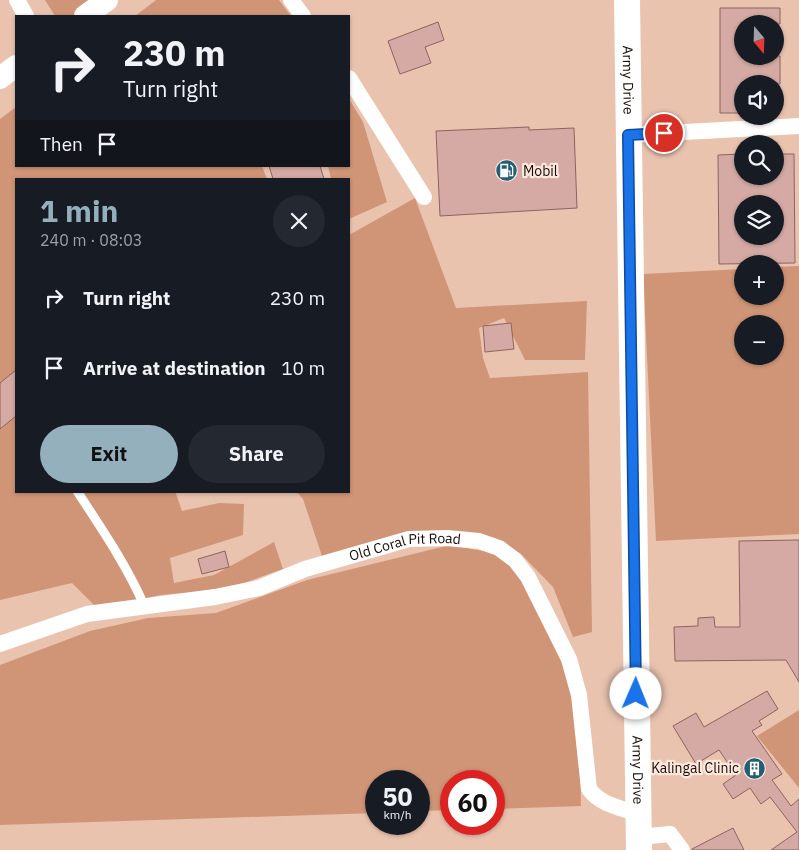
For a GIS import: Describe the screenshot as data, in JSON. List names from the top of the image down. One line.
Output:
{"streets":{"main road":["Army Drive"],"street":["Old Coral Pit Road"]},"crossings":[["Army Drive","Old Coral Pit Road"]],"places":{"fuel station":["Mobil"],"building":["Kalingal Clinic"]},"north":"bottom","page":{"map_buttons":["+","−"],"turn":["230 m","Turn right"],"then":"Then","heading":["1 min","240 m · 08:03"],"list":[{"name":"Turn right","value":"230 m"},{"name":"Arrive at destination","value":"10 m"}],"buttons":["Exit","Share"],"speed":"50 km/h","limit":"60"}}
